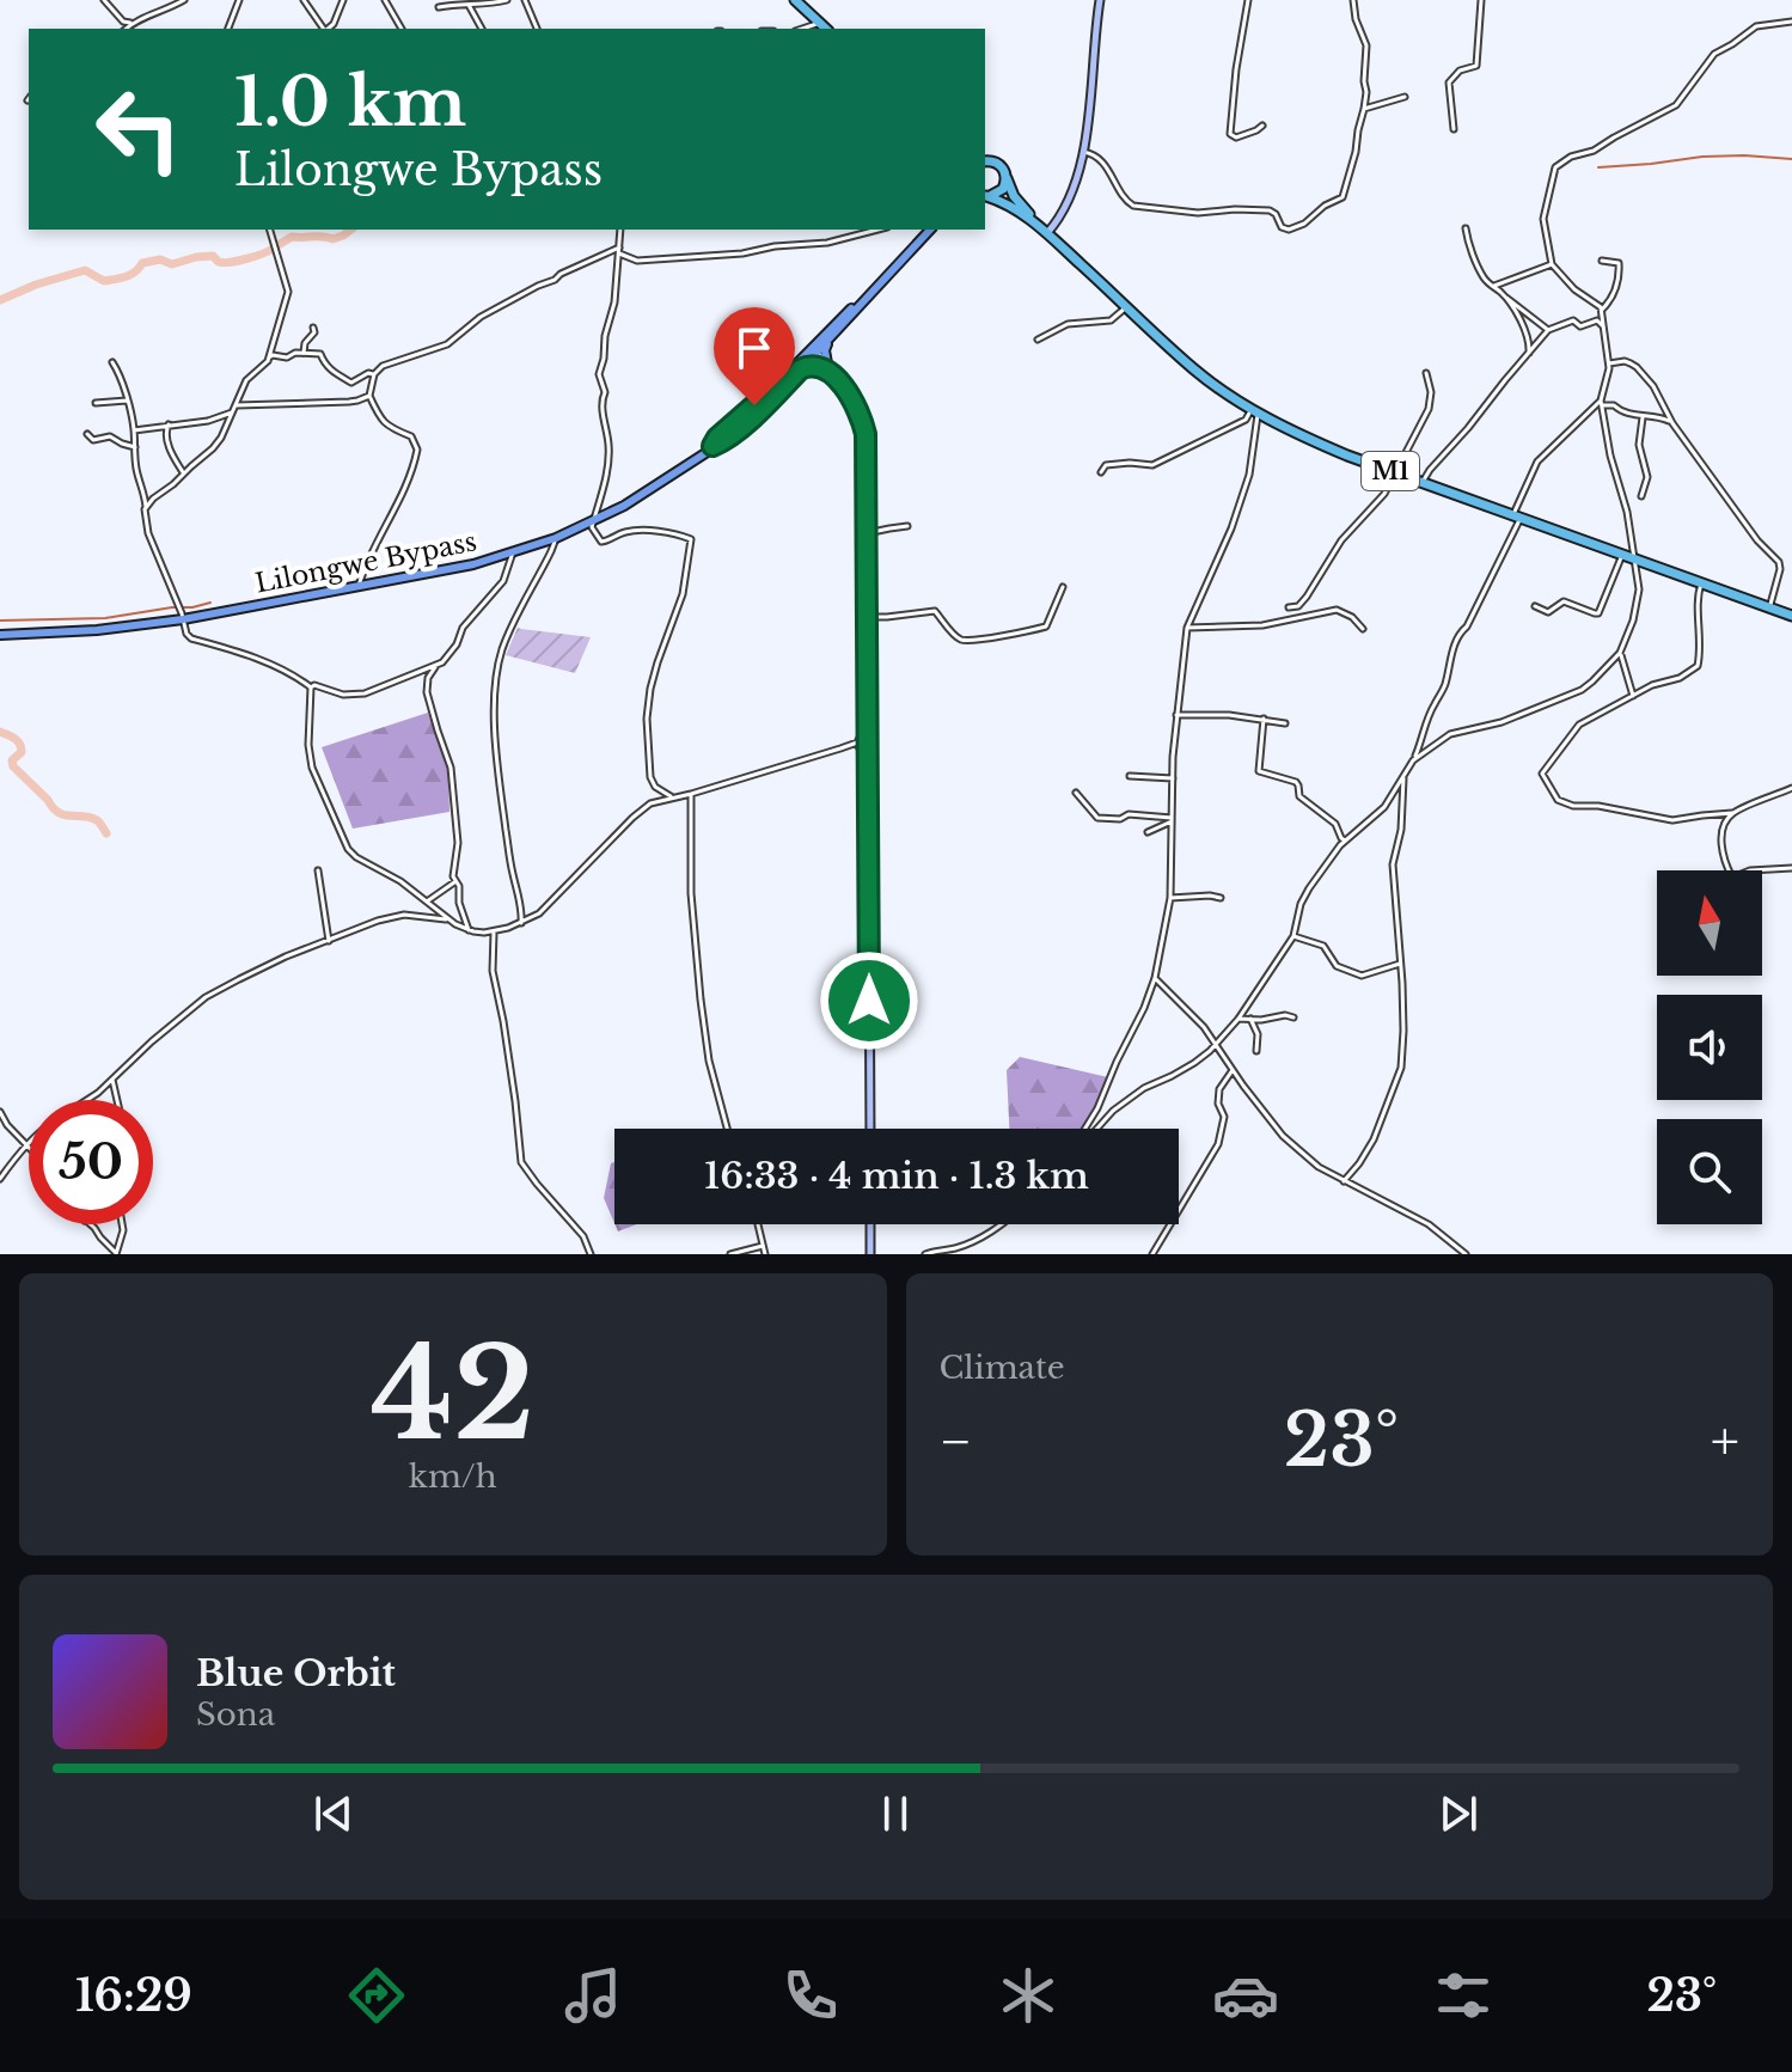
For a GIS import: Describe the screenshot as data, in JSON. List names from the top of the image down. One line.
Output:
{"streets":{"highway":["M1"],"main road":["Lilongwe Bypass"]},"north":"top","page":{"turn":["1.0 km","Lilongwe Bypass"],"limit":"50","trip":"16:33 · 4 min · 1.3 km","tile":[["42","km/h"],"Climate"],"heat":["−","23°","+"],"song":["Blue Orbit","Sona"],"tabs":["16:29","23°"]}}
